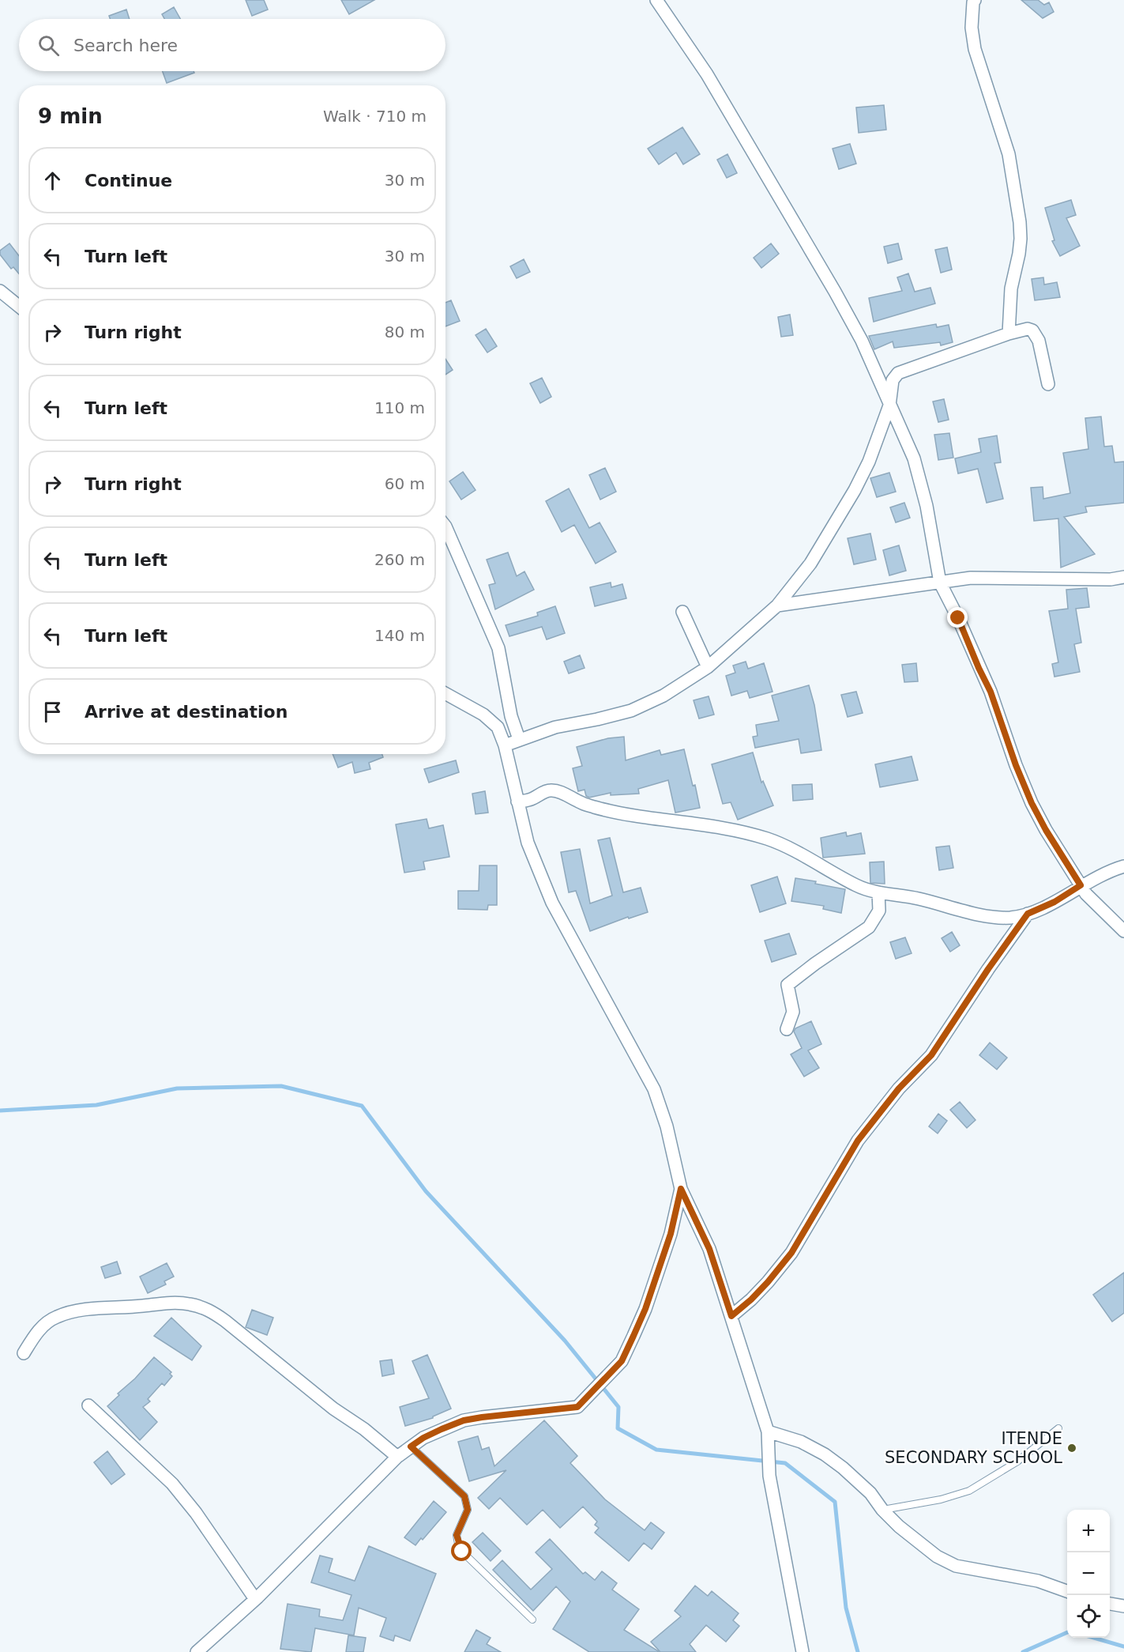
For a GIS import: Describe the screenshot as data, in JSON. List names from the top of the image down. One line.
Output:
{"places":["ITENDE SECONDARY SCHOOL"],"page":{"search":"Search here","heading":["9 min","Walk · 710 m"],"list":[["Continue","30 m"],["Turn left","30 m"],["Turn right","80 m"],["Turn left","110 m"],["Turn right","60 m"],["Turn left","260 m"],["Turn left","140 m"],"Arrive at destination"],"map_buttons":["+","−"]}}
